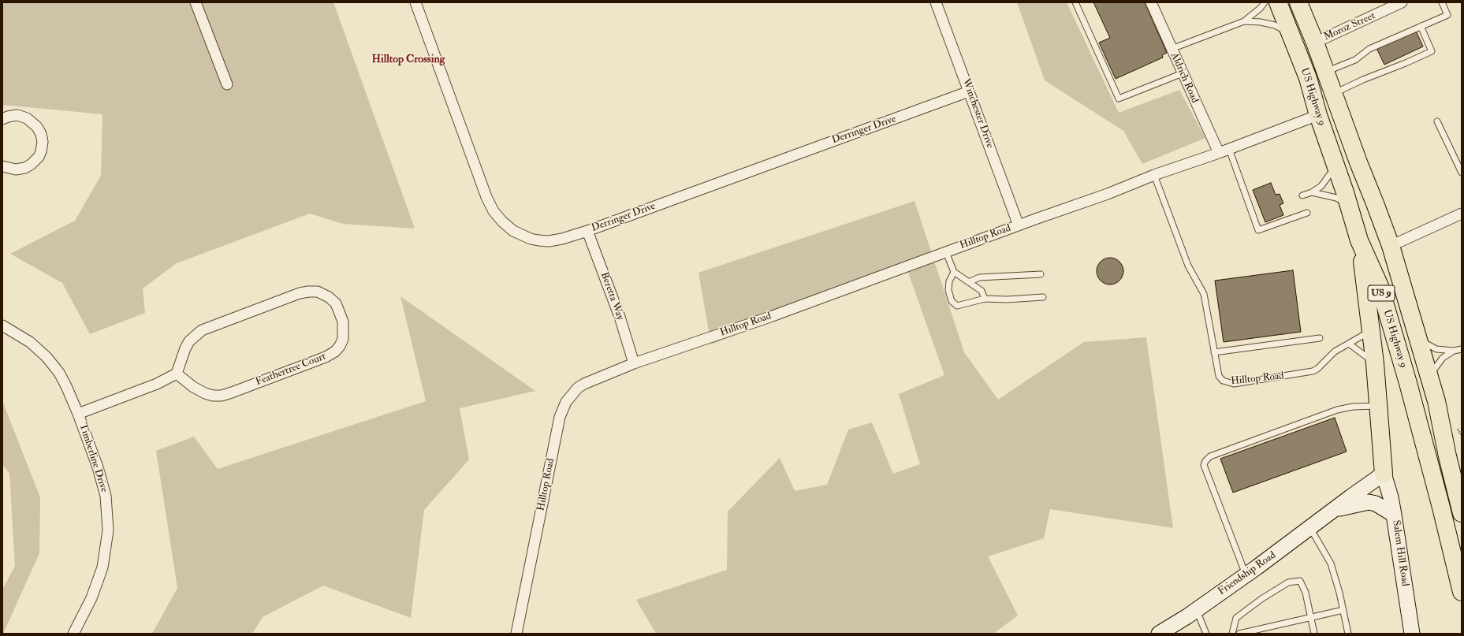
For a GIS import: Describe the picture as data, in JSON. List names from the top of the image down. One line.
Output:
{"streets":{"highway":["US Highway 9","US 9"],"street":["Moroz Street","Aldrich Road","Winchester Drive","Derringer Drive","Hilltop Road","Beretta Way","Feathertree Court","Timberline Drive","Salem Hill Road","Friendship Road"]},"crossings":[["Moroz Street","US Highway 9"],["Aldrich Road","Hilltop Road"],["US Highway 9","Hilltop Road"],["Winchester Drive","Derringer Drive"],["Winchester Drive","Hilltop Road"],["Derringer Drive","Beretta Way"],["Hilltop Road","Beretta Way"],["Salem Hill Road","Friendship Road"]],"districts":["Hilltop Crossing"]}
